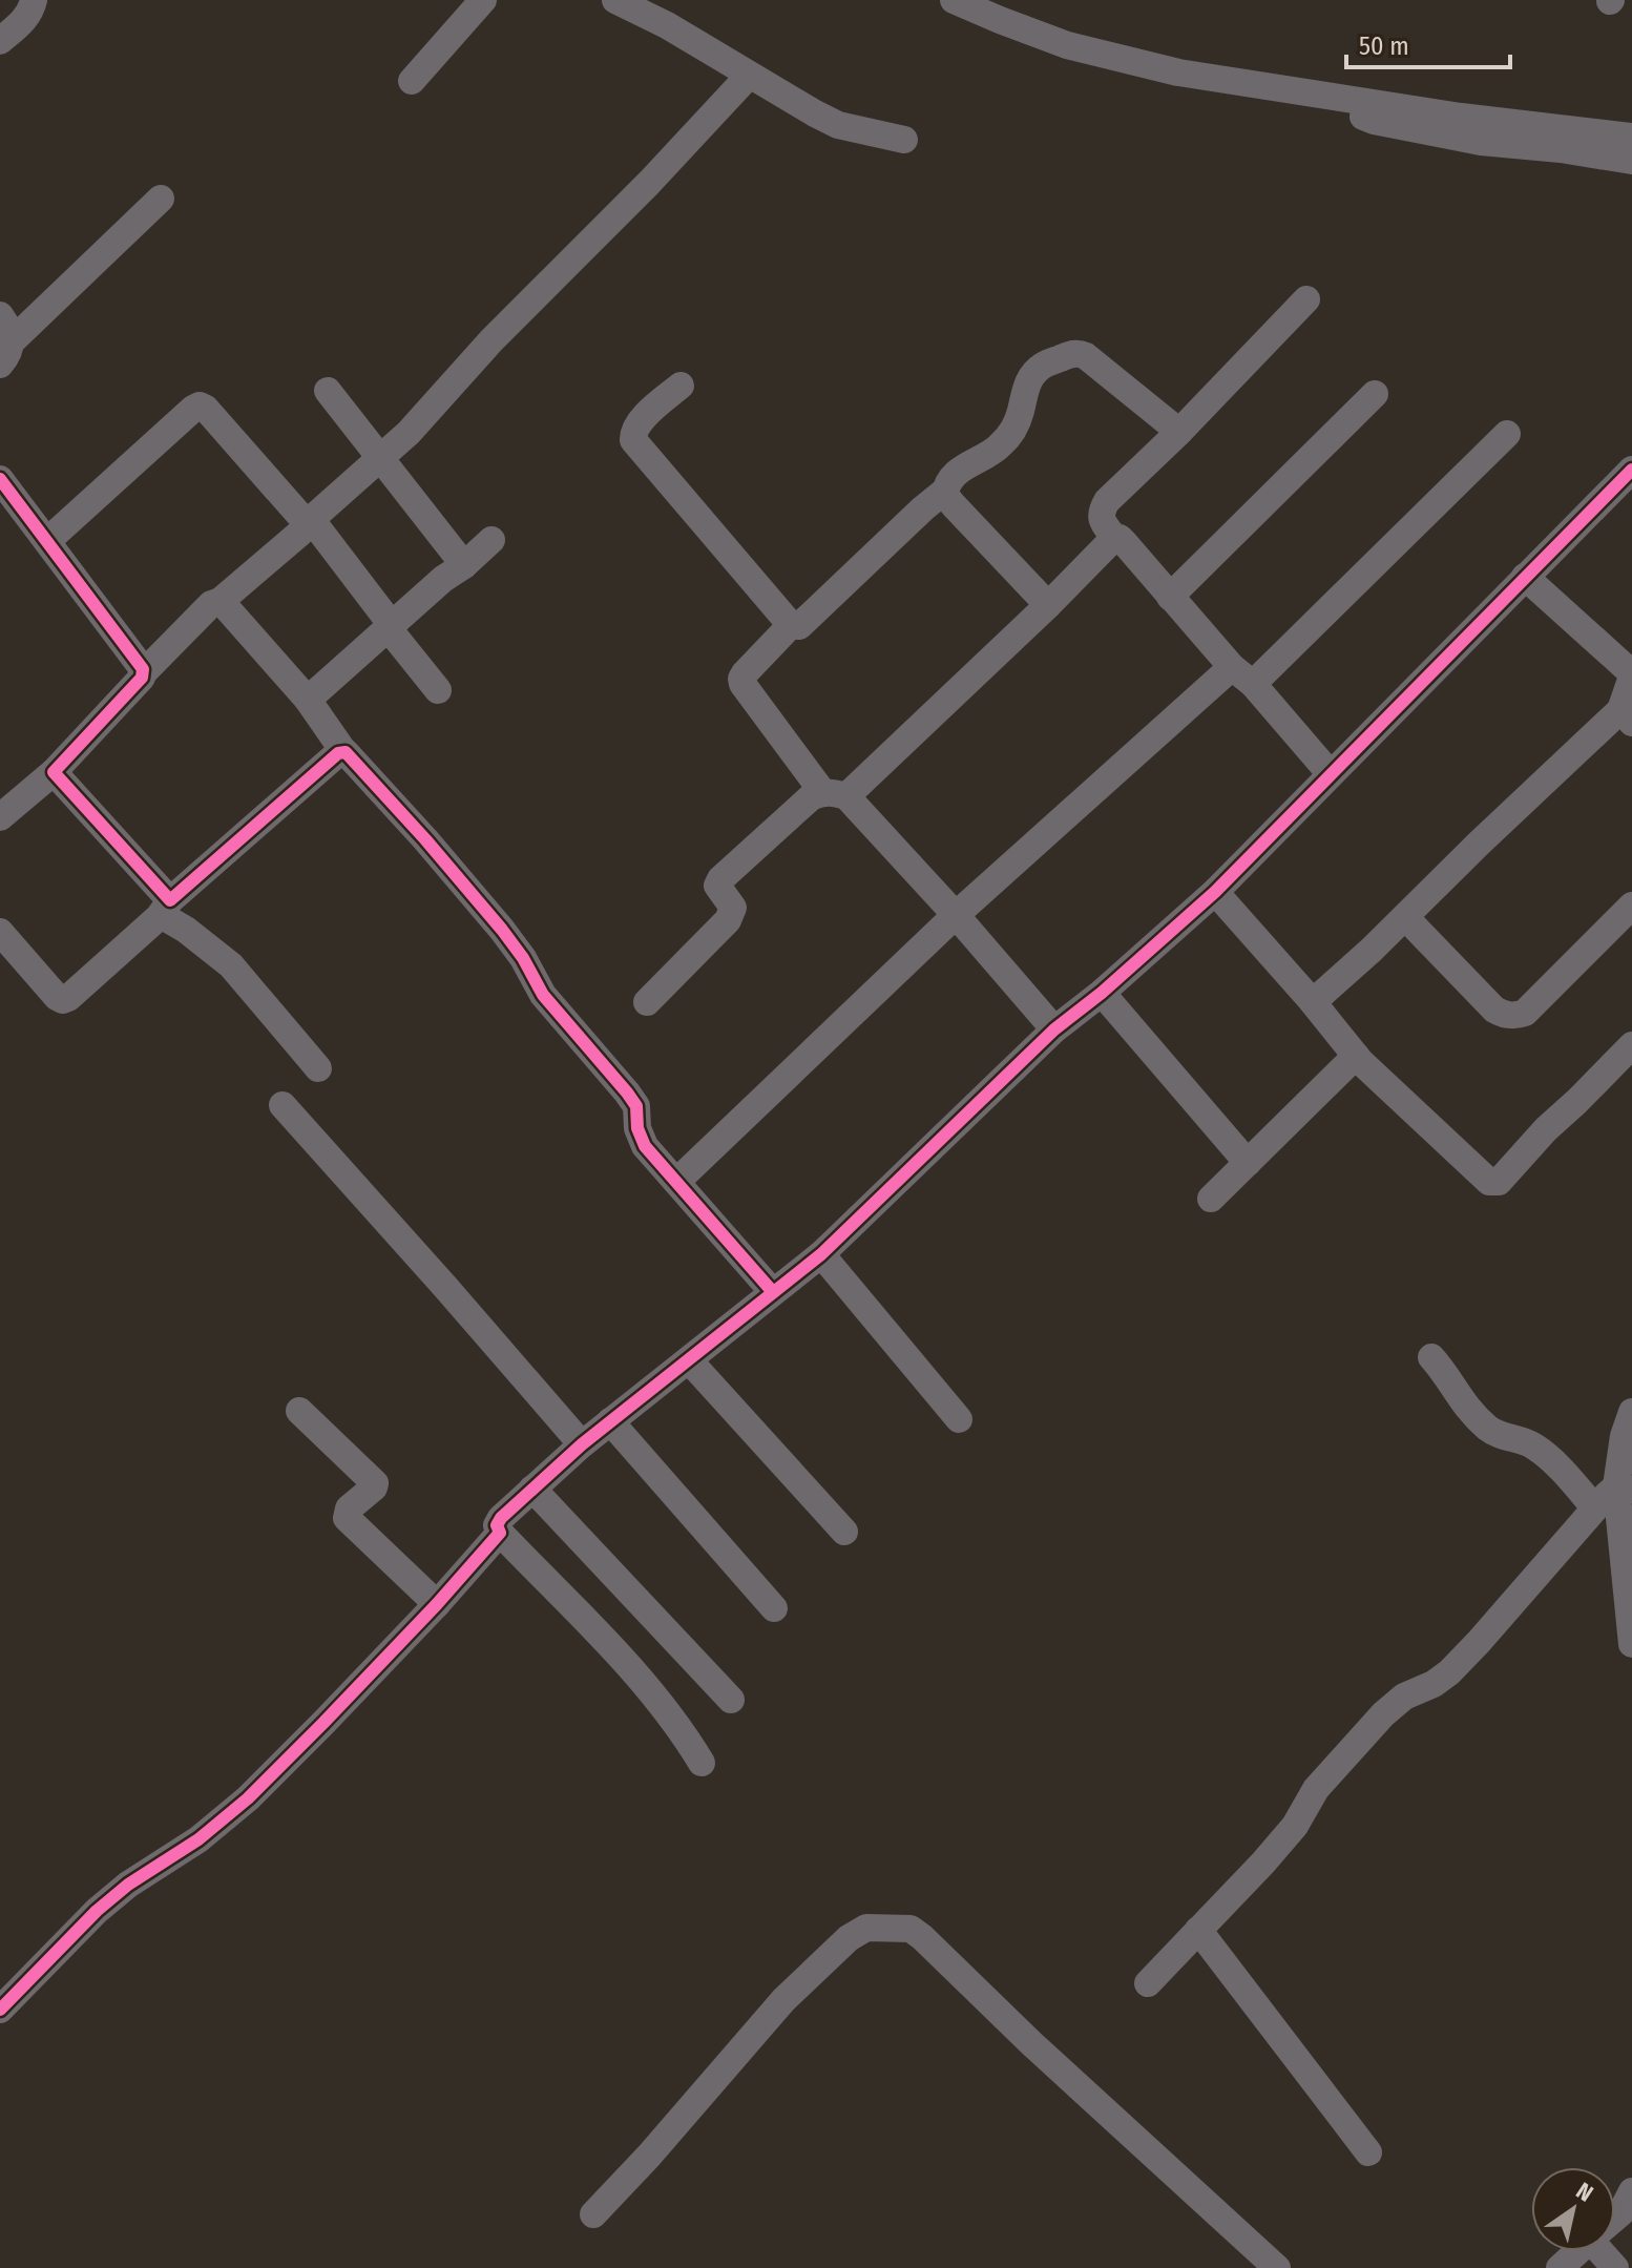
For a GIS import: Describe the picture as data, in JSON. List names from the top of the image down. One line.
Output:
{"scale_bar":"50 m","north":"top right"}
